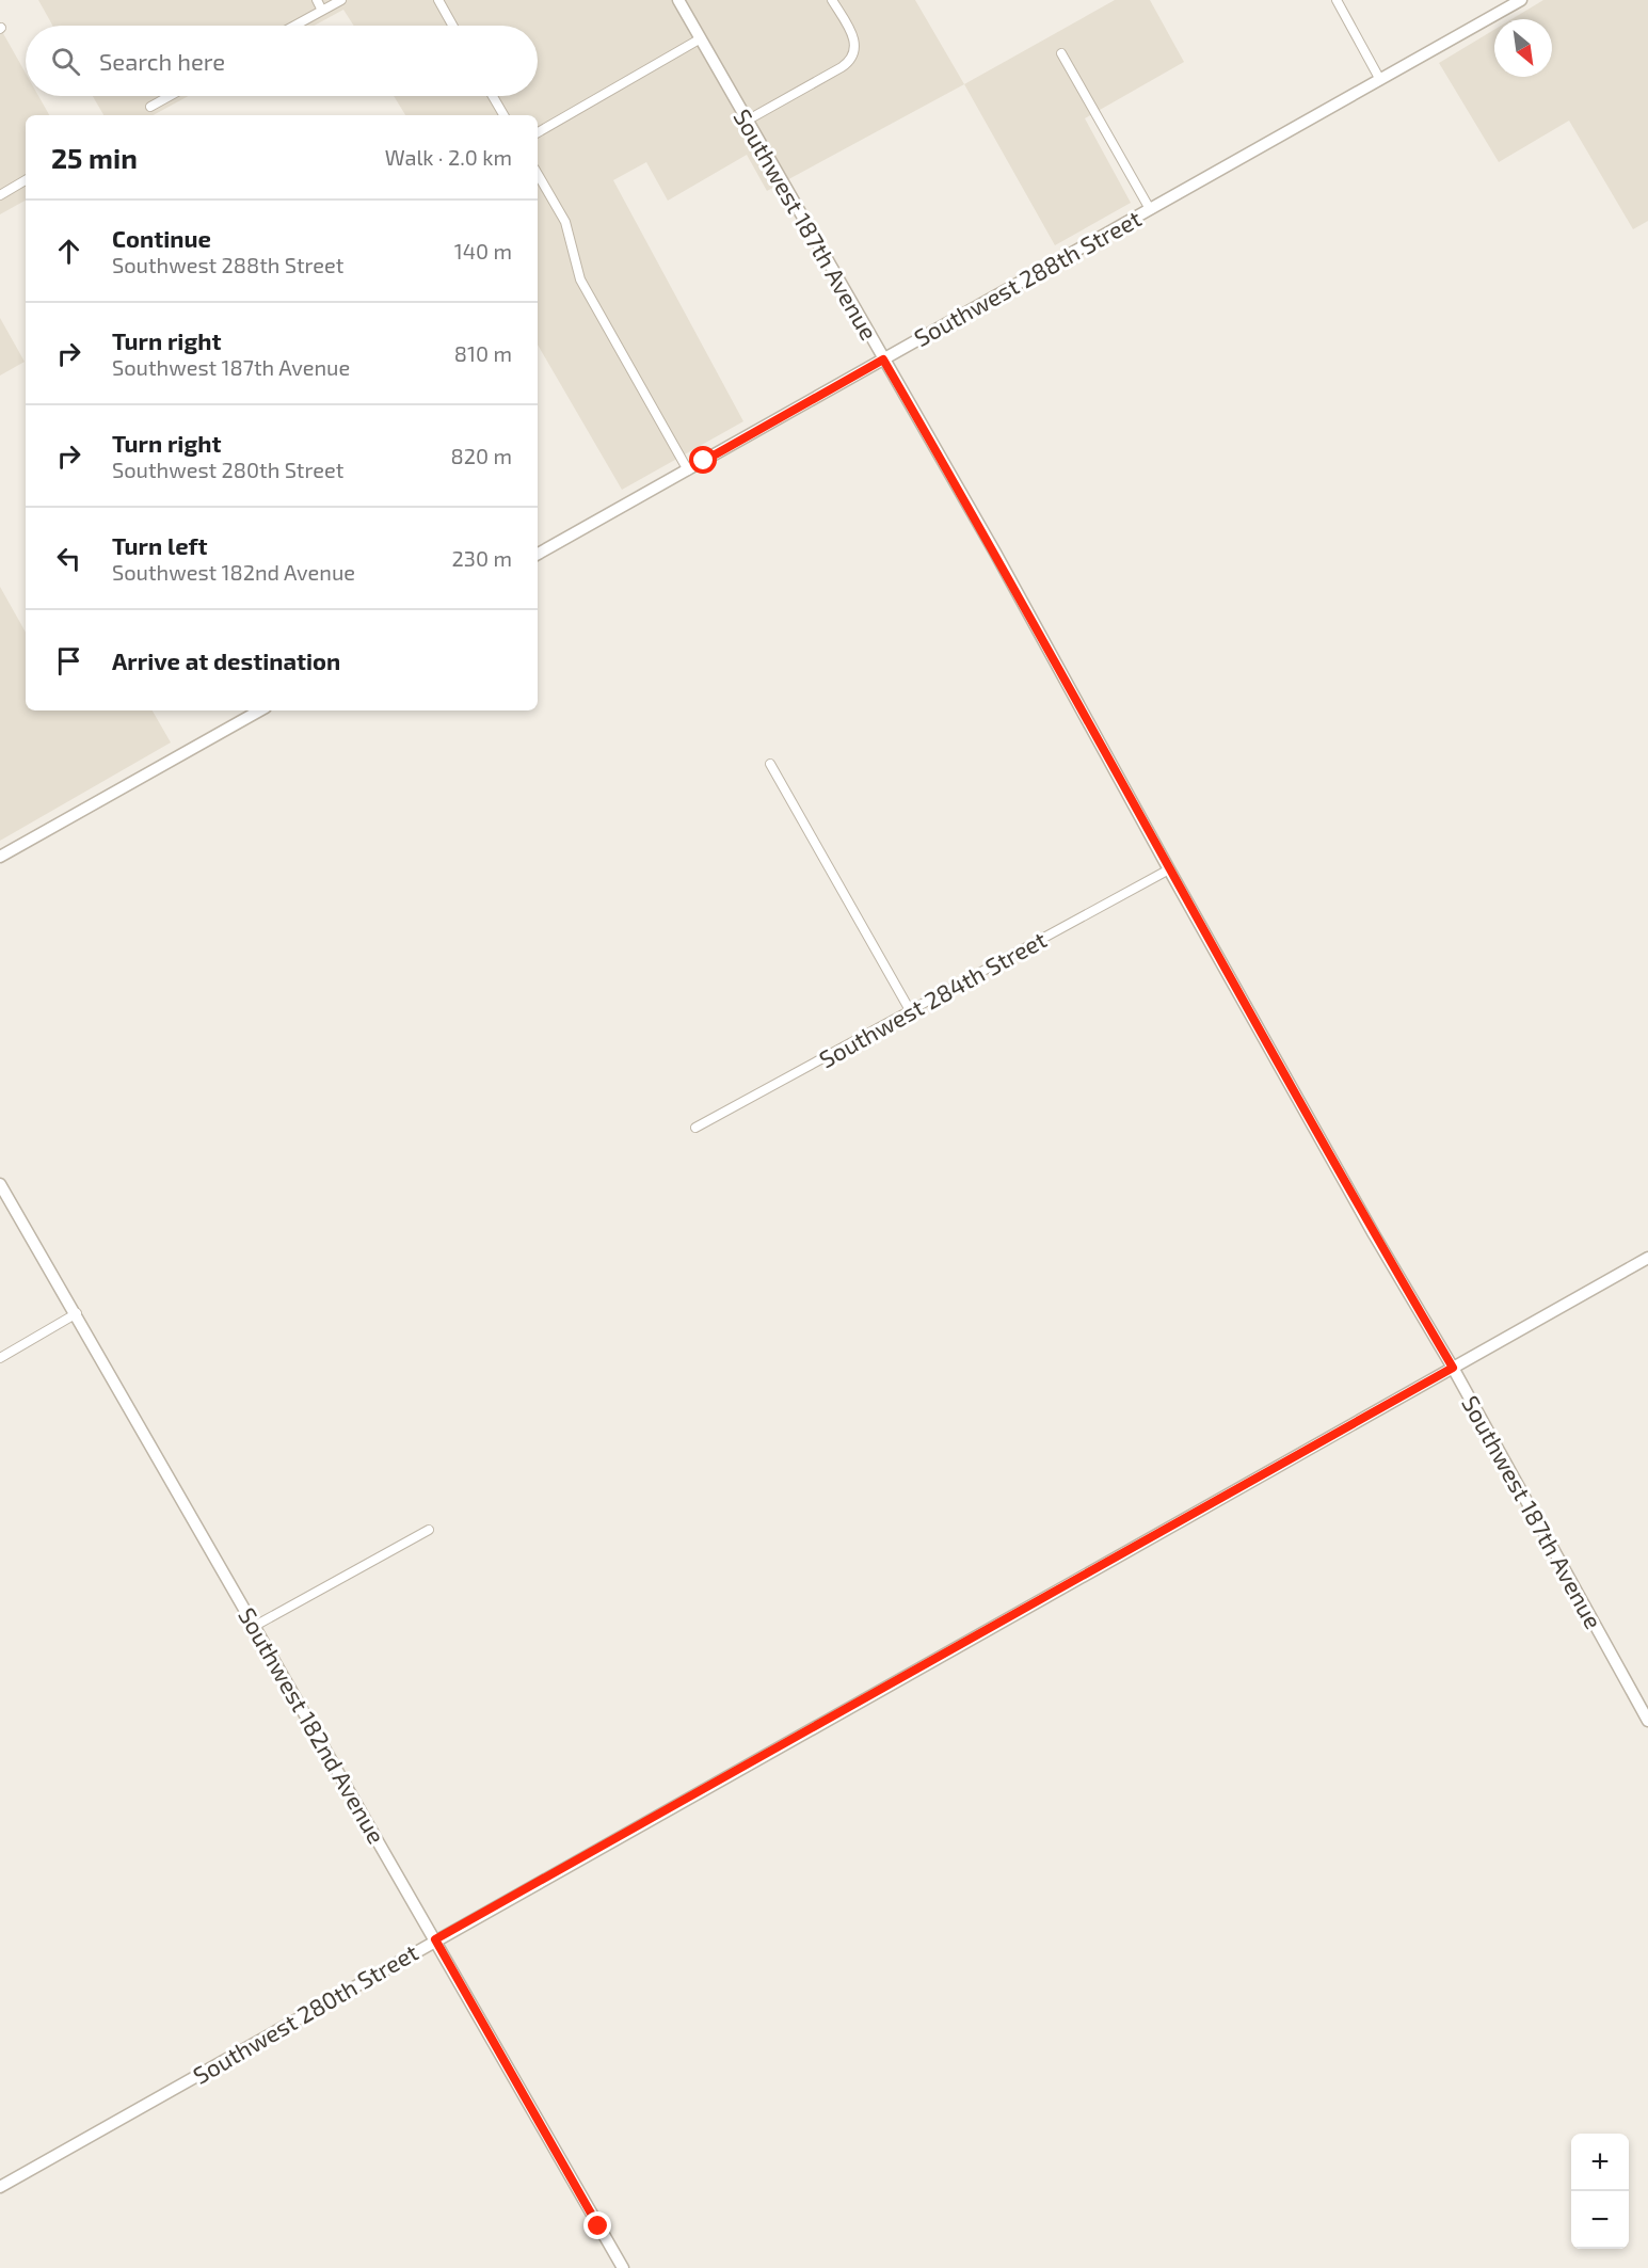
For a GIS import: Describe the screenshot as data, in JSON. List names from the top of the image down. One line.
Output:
{"streets":{"street":["Southwest 187th Avenue","Southwest 288th Street","Southwest 284th Street","Southwest 182nd Avenue","Southwest 280th Street"]},"crossings":[["Southwest 187th Avenue","Southwest 288th Street"],["Southwest 187th Avenue","Southwest 284th Street"],["Southwest 187th Avenue","Southwest 280th Street"],["Southwest 182nd Avenue","Southwest 280th Street"]],"north":"bottom right","page":{"search":"Search here","heading":["25 min","Walk · 2.0 km"],"list":[["Continue","Southwest 288th Street","140 m"],["Turn right","Southwest 187th Avenue","810 m"],["Turn right","Southwest 280th Street","820 m"],["Turn left","Southwest 182nd Avenue","230 m"],"Arrive at destination"],"map_buttons":["+","−"]}}
